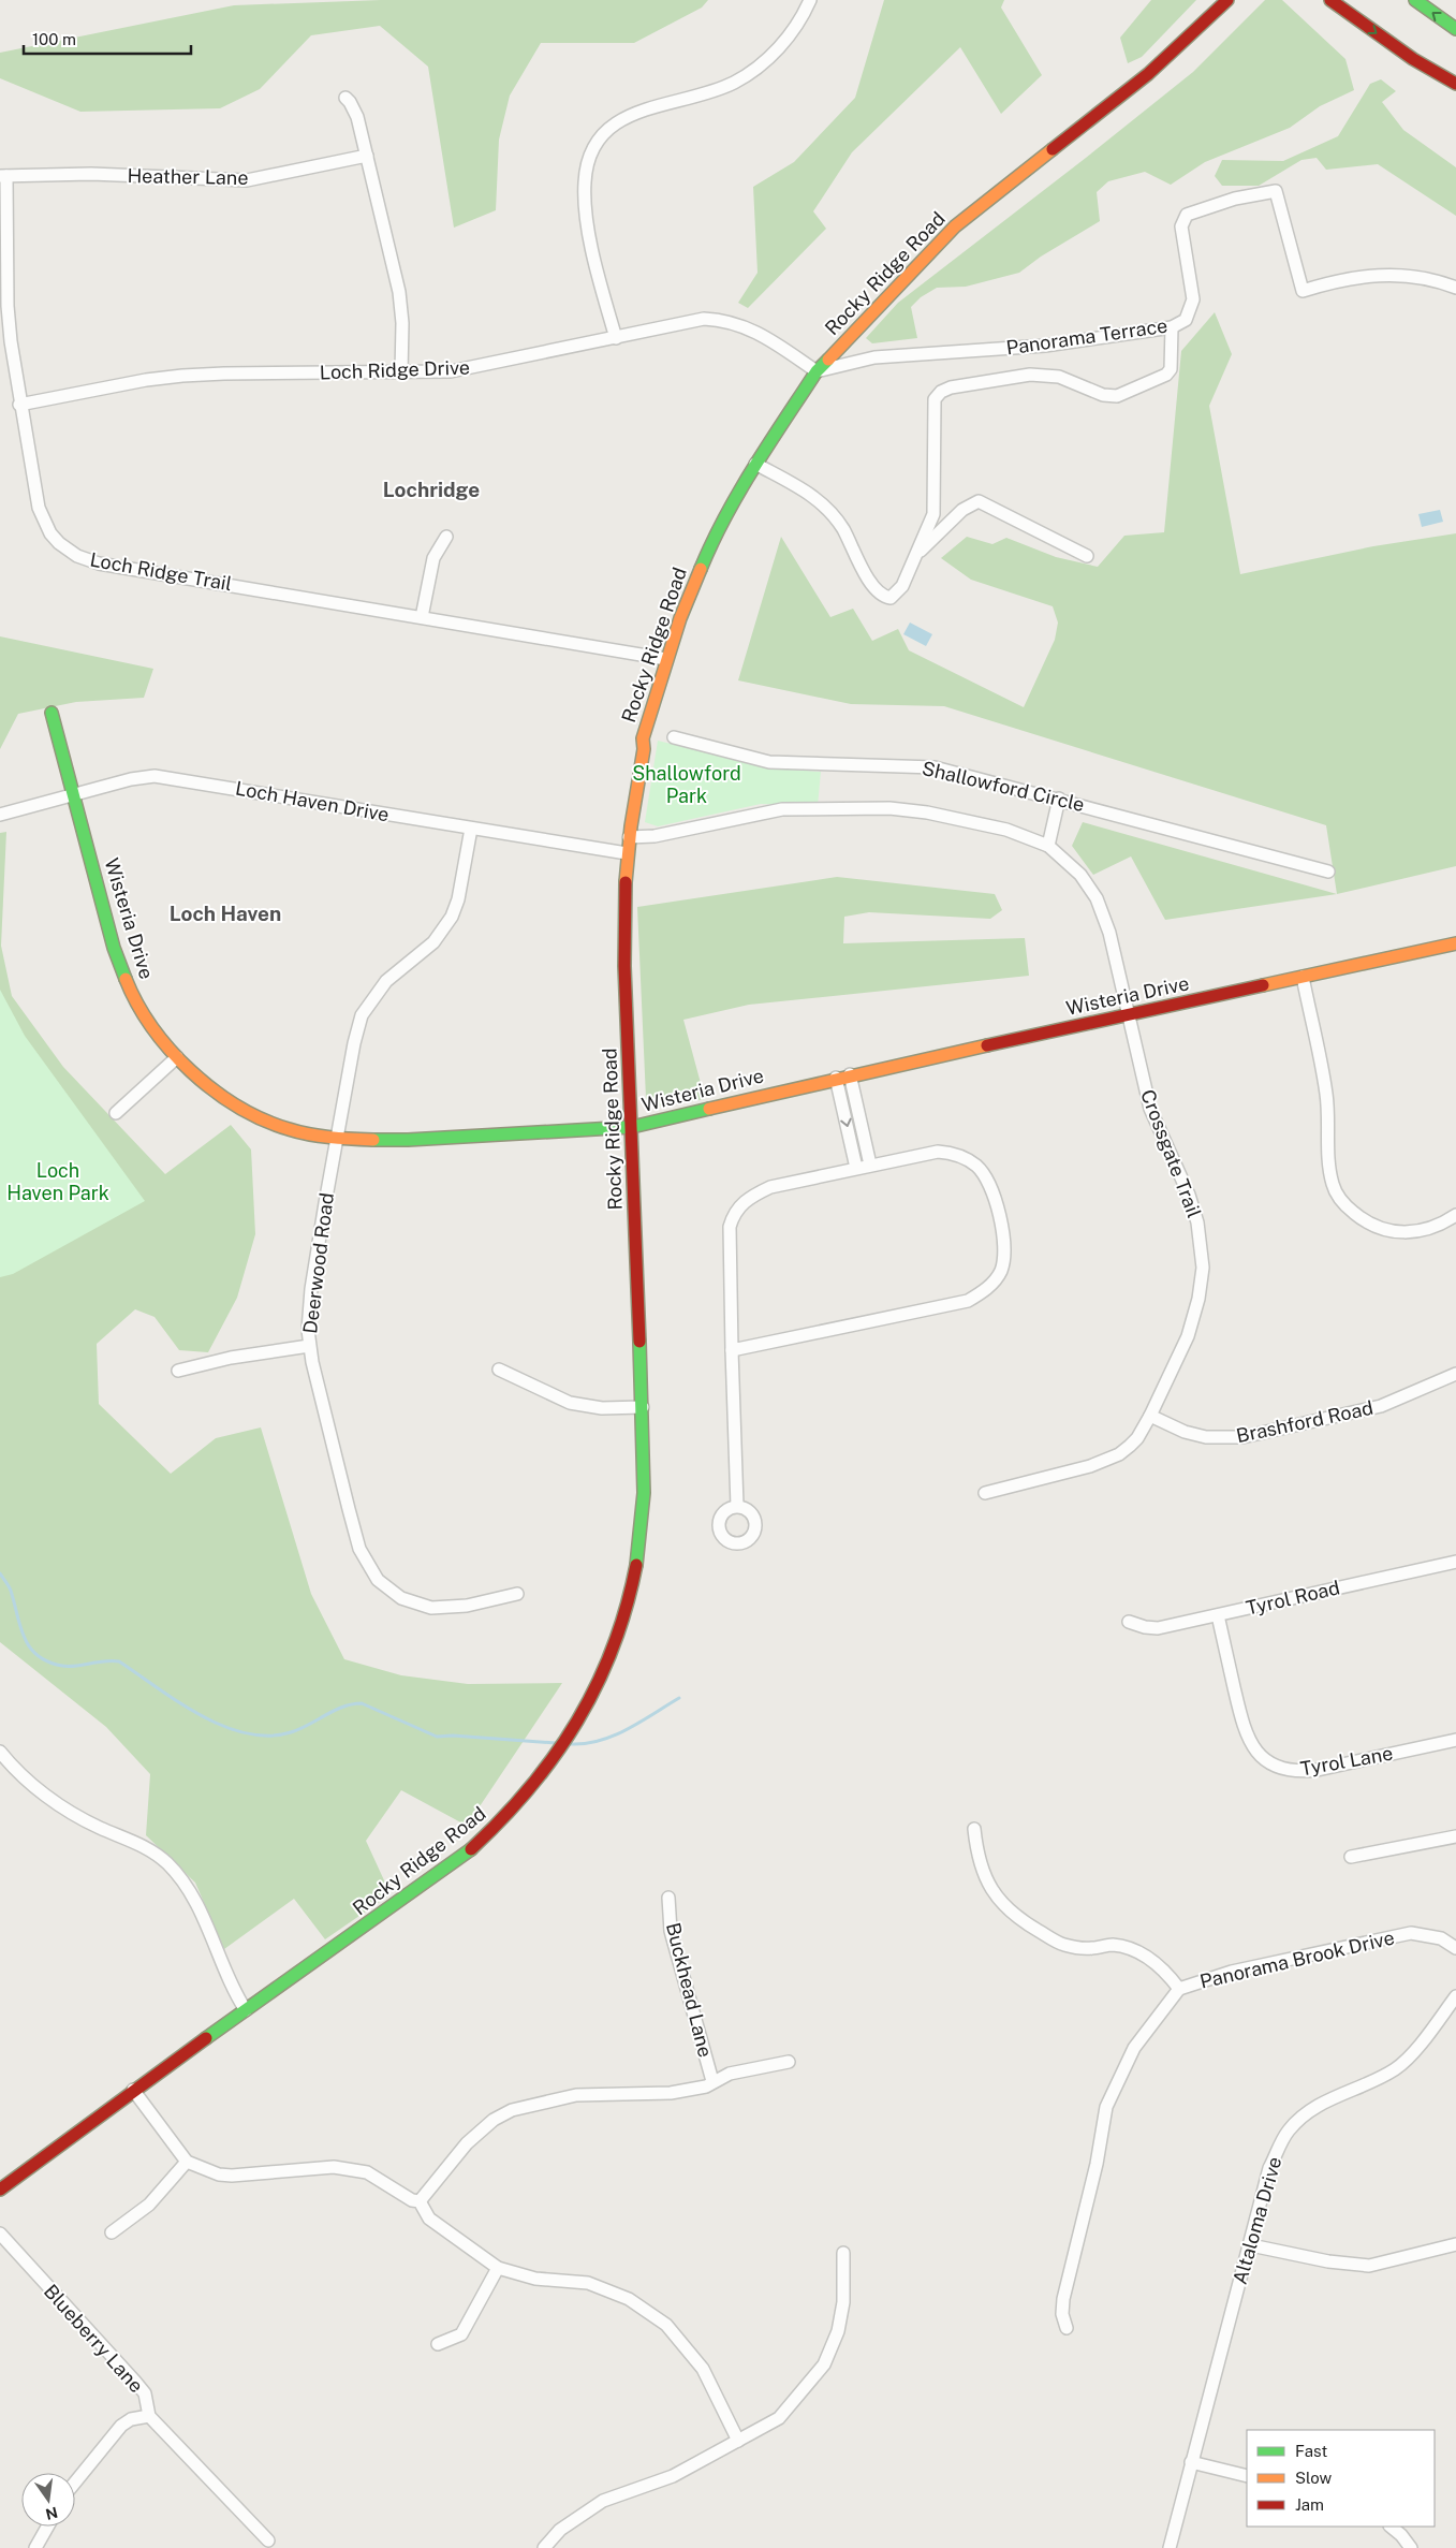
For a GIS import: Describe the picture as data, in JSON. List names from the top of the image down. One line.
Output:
{"streets":{"main road":["Rocky Ridge Road","Wisteria Drive"],"street":["Heather Lane","Panorama Terrace","Loch Ridge Drive","Loch Ridge Trail","Shallowford Circle","Loch Haven Drive","Crossgate Trail","Deerwood Road","Brashford Road","Tyrol Road","Tyrol Lane","Panorama Brook Drive","Buckhead Lane","Altaloma Drive","Blueberry Lane"]},"crossings":[["Heather Lane","Loch Ridge Trail"],["Rocky Ridge Road","Panorama Terrace"],["Rocky Ridge Road","Loch Ridge Drive"],["Rocky Ridge Road","Loch Ridge Trail"],["Rocky Ridge Road","Loch Haven Drive"],["Rocky Ridge Road","Wisteria Drive"],["Panorama Terrace","Loch Ridge Drive"],["Loch Ridge Drive","Loch Ridge Trail"],["Loch Haven Drive","Wisteria Drive"],["Loch Haven Drive","Deerwood Road"],["Wisteria Drive","Crossgate Trail"],["Wisteria Drive","Deerwood Road"],["Crossgate Trail","Brashford Road"],["Tyrol Road","Tyrol Lane"]],"districts":["Lochridge","Loch Haven"],"parks":["Shallowford Park","Loch Haven Park"],"legend":["Fast","Slow","Jam"],"scale_bar":"100 m","north":"bottom"}
